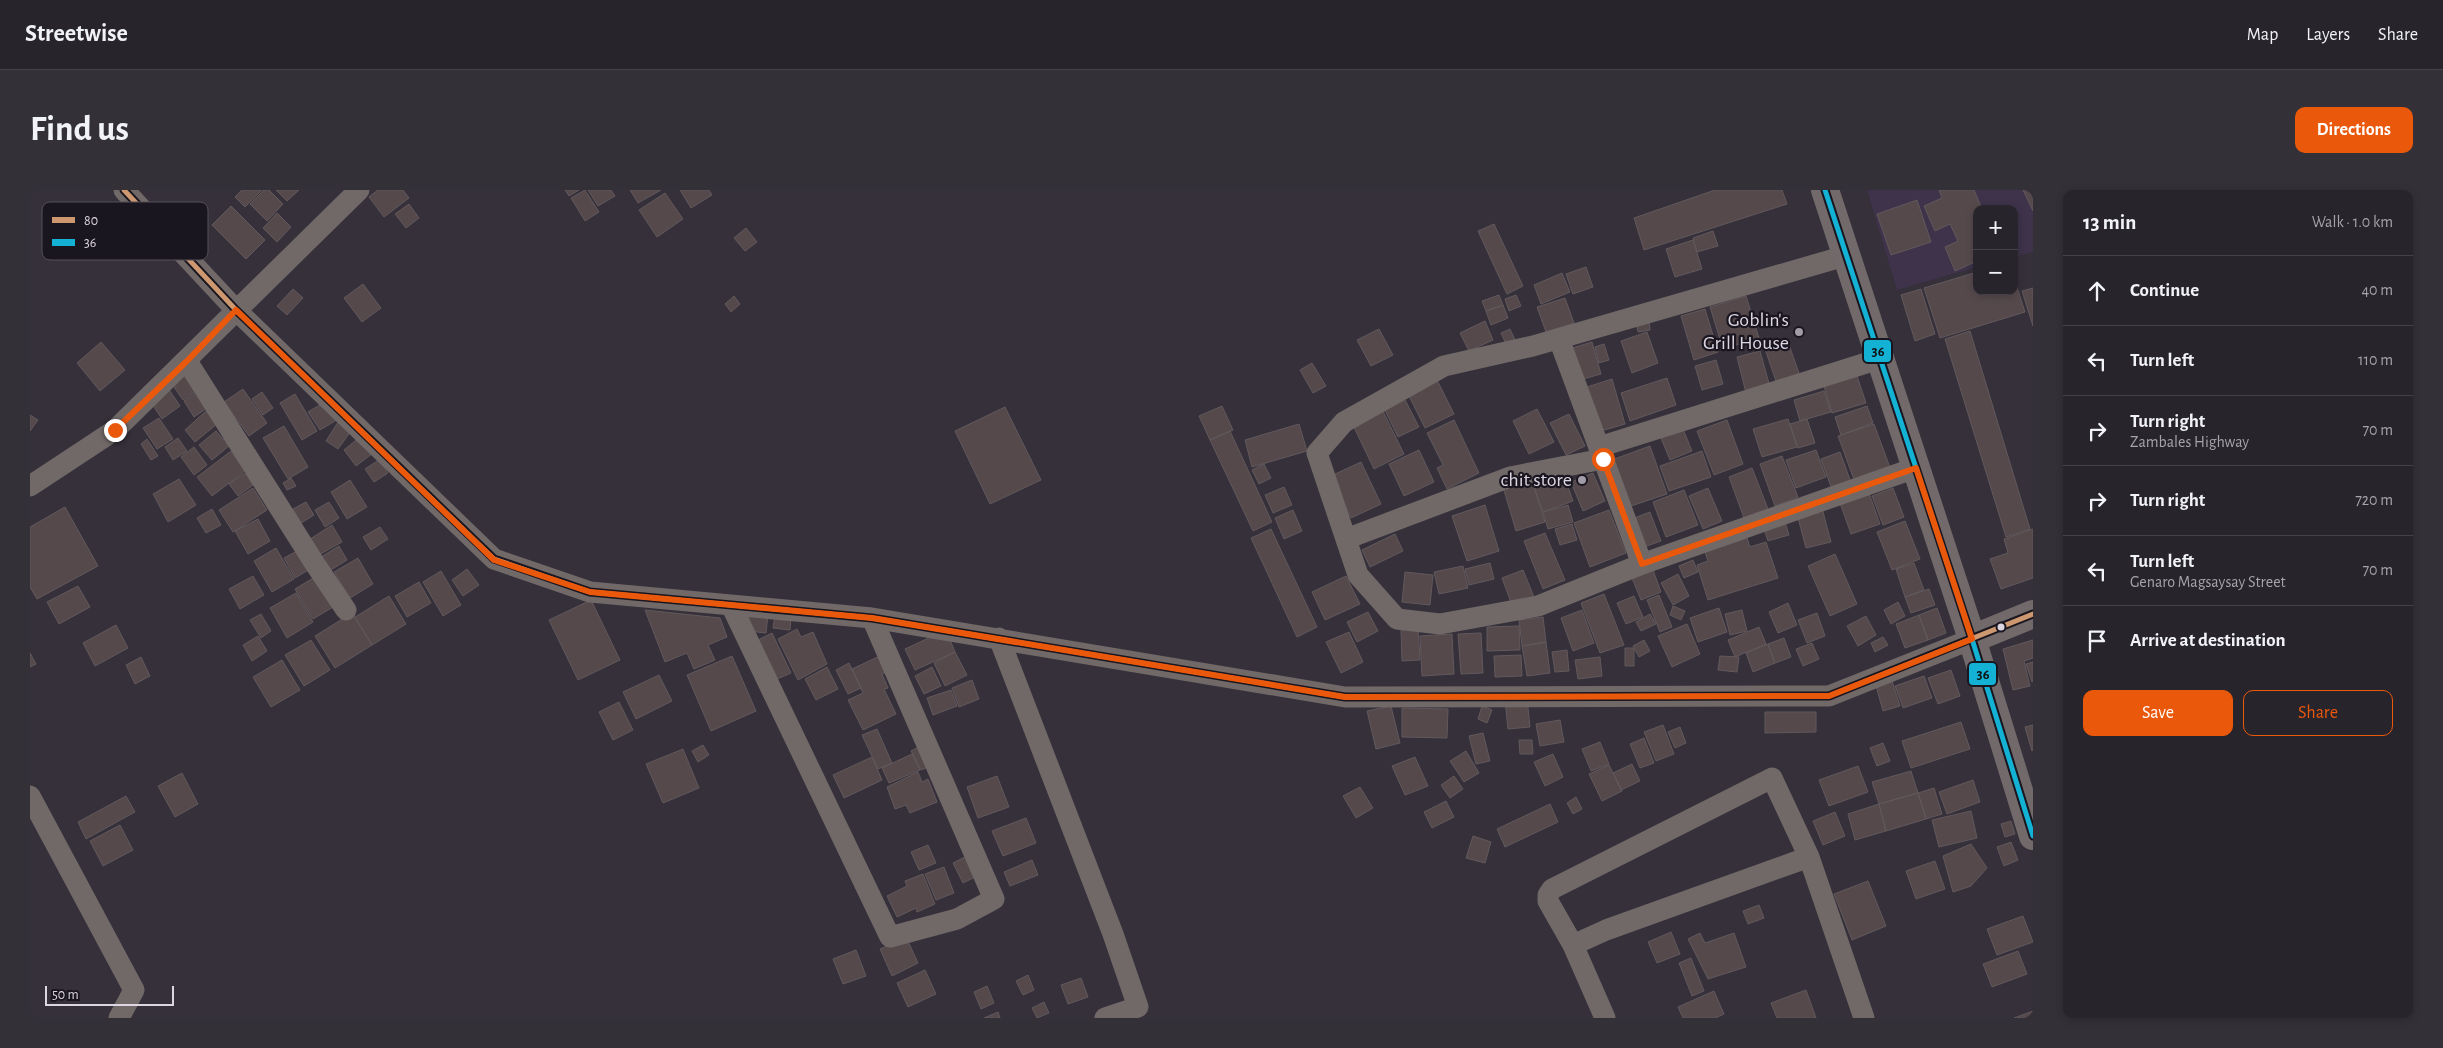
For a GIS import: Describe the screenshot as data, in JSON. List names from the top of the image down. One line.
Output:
{"places":["Goblin's Grill House","chit store"],"lines":["transit line 80","transit line 36"],"legend":["80","36"],"scale_bar":"50 m","page":{"header":"Streetwise","nav":["Map","Layers","Share"],"buttons":["Directions",["Save","Share"]],"title":"Find us","heading":["13 min","Walk · 1.0 km"],"map_buttons":["+","−"],"list":[["Continue","40 m"],["Turn left","110 m"],["Turn right","Zambales Highway","70 m"],["Turn right","720 m"],["Turn left","Genaro Magsaysay Street","70 m"],"Arrive at destination"],"scale":"50 m"}}
